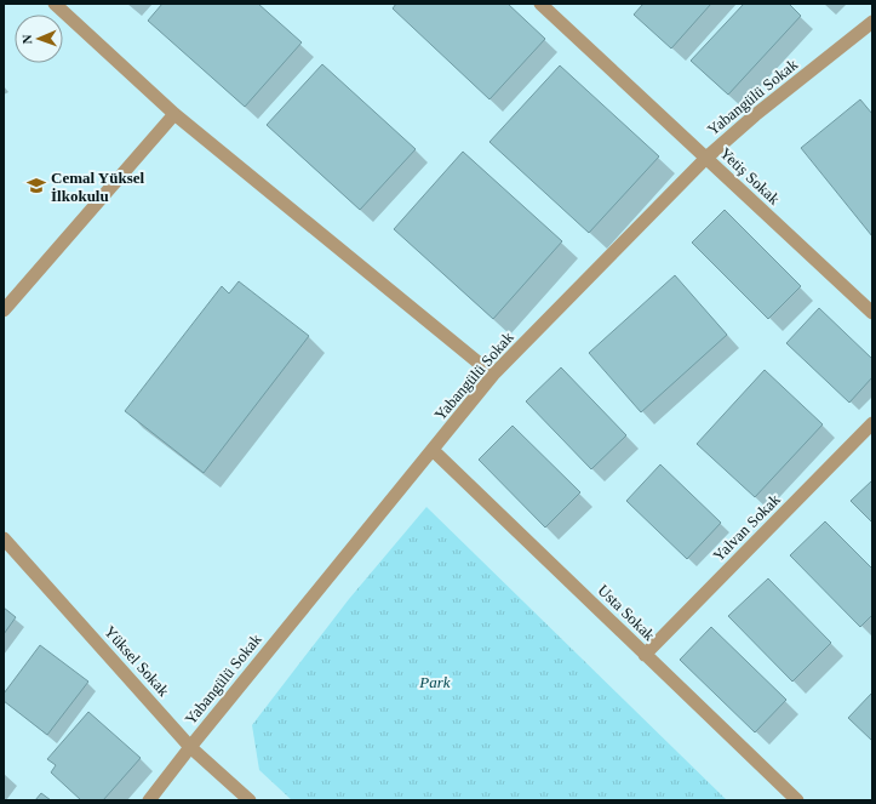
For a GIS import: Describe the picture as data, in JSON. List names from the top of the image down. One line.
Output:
{"streets":{"street":["Yabangülü Sokak","Yetiş Sokak","Yalvan Sokak","Usta Sokak","Yüksel Sokak"]},"crossings":[["Yabangülü Sokak","Yetiş Sokak"],["Yabangülü Sokak","Usta Sokak"],["Yabangülü Sokak","Yüksel Sokak"],["Yalvan Sokak","Usta Sokak"]],"parks":["Park"],"places":{"school or university":["Cemal Yüksel İlkokulu"]},"north":"left"}
